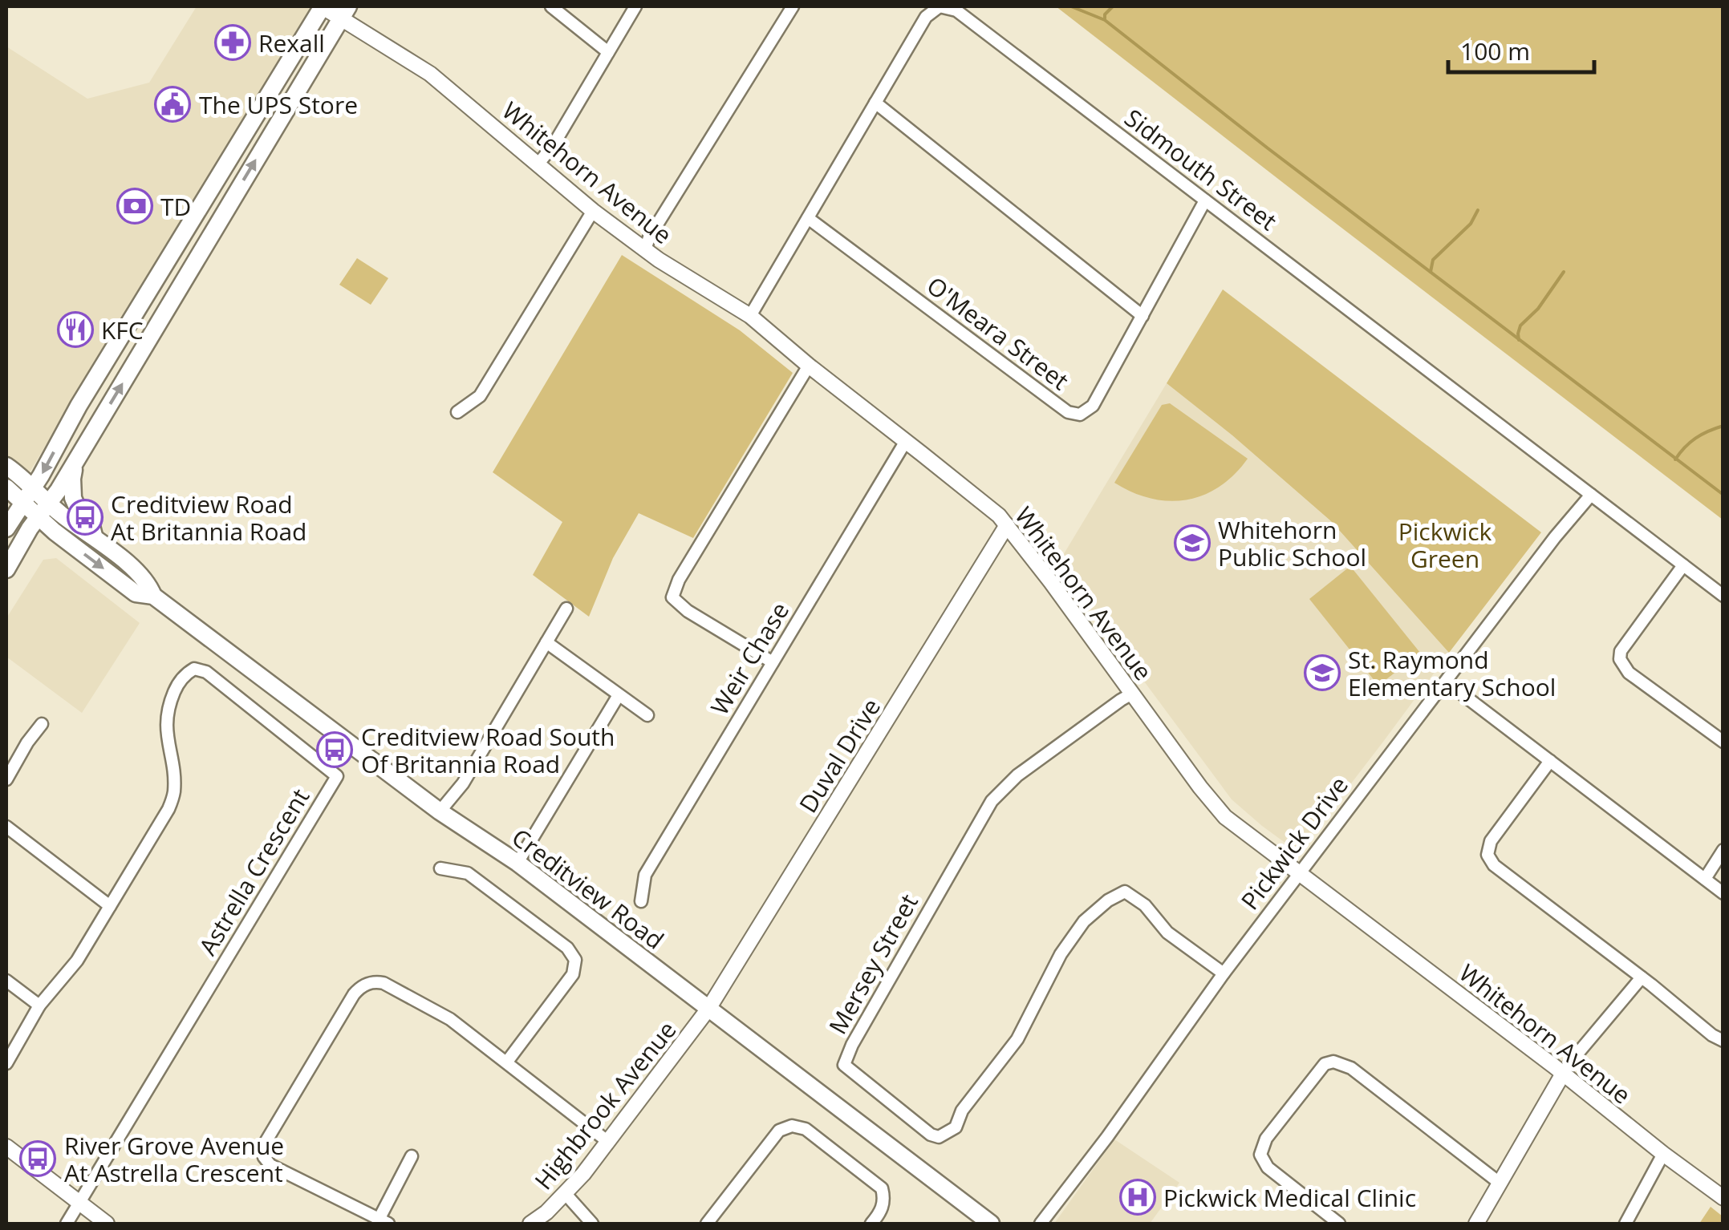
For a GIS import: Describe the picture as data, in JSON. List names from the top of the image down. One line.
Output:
{"streets":{"main road":["Creditview Road"],"street":["Sidmouth Street","Whitehorn Avenue","O'Meara Street","Weir Chase","Duval Drive","Pickwick Drive","Astrella Crescent","Mersey Street","Highbrook Avenue"]},"crossings":[["Sidmouth Street","Whitehorn Avenue"],["Sidmouth Street","O'Meara Street"],["Sidmouth Street","Pickwick Drive"],["Whitehorn Avenue","Weir Chase"],["Whitehorn Avenue","Duval Drive"],["Whitehorn Avenue","Pickwick Drive"],["Whitehorn Avenue","Mersey Street"],["Duval Drive","Creditview Road"],["Duval Drive","Highbrook Avenue"],["Pickwick Drive","Mersey Street"],["Creditview Road","Highbrook Avenue"]],"parks":["Pickwick Green"],"places":{"pharmacy":["Rexall"],"public building":["The UPS Store"],"bank":["TD"],"restaurant":["KFC"],"bus stop":["Creditview Road At Britannia Road","Creditview Road South Of Britannia Road","River Grove Avenue At Astrella Crescent"],"school or university":["Whitehorn Public School","St. Raymond Elementary School"],"hospital":["Pickwick Medical Clinic"]},"scale_bar":"100 m"}
